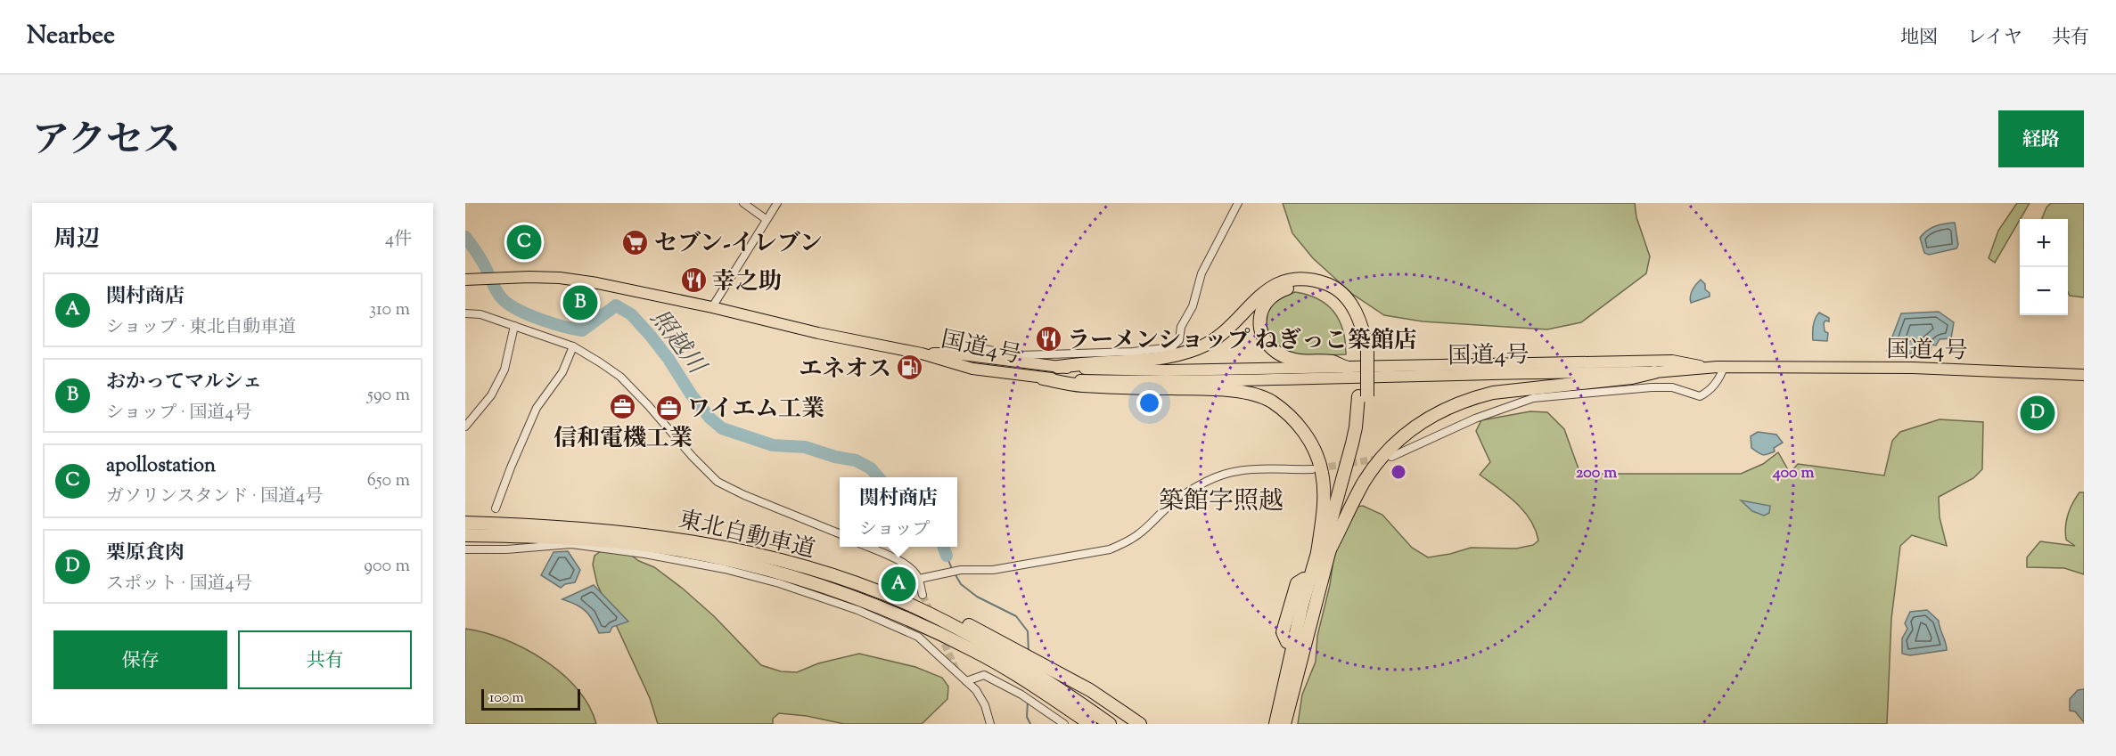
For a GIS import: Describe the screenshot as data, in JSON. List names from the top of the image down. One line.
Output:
{"streets":{"highway":["国道4号","東北自動車道"]},"districts":["築館字照越"],"water":["照越川"],"places":{"supermarket":["セブン-イレブン"],"restaurant":["幸之助","ラーメンショップ ねぎっこ築館店"],"fuel station":["エネオス"],"office":["信和電機工業","ワイエム工業"]},"scale_bar":"100 m","page":{"header":"Nearbee","nav":["地図","レイヤ","共有"],"title":"アクセス","buttons":["経路",["保存","共有"]],"heading":["周辺","4件"],"map_buttons":["+","−"],"pins":["C","B","D","A"],"list":[{"mark":"A","name":"関村商店","note":"ショップ · 東北自動車道","value":"310 m"},{"mark":"B","name":"おかってマルシェ","note":"ショップ · 国道4号","value":"590 m"},{"mark":"C","name":"apollostation","note":"ガソリンスタンド · 国道4号","value":"650 m"},{"mark":"D","name":"栗原食肉","note":"スポット · 国道4号","value":"900 m"}],"popup":["関村商店","ショップ"],"scale":"100 m"},"rings":["200 m","400 m"]}
